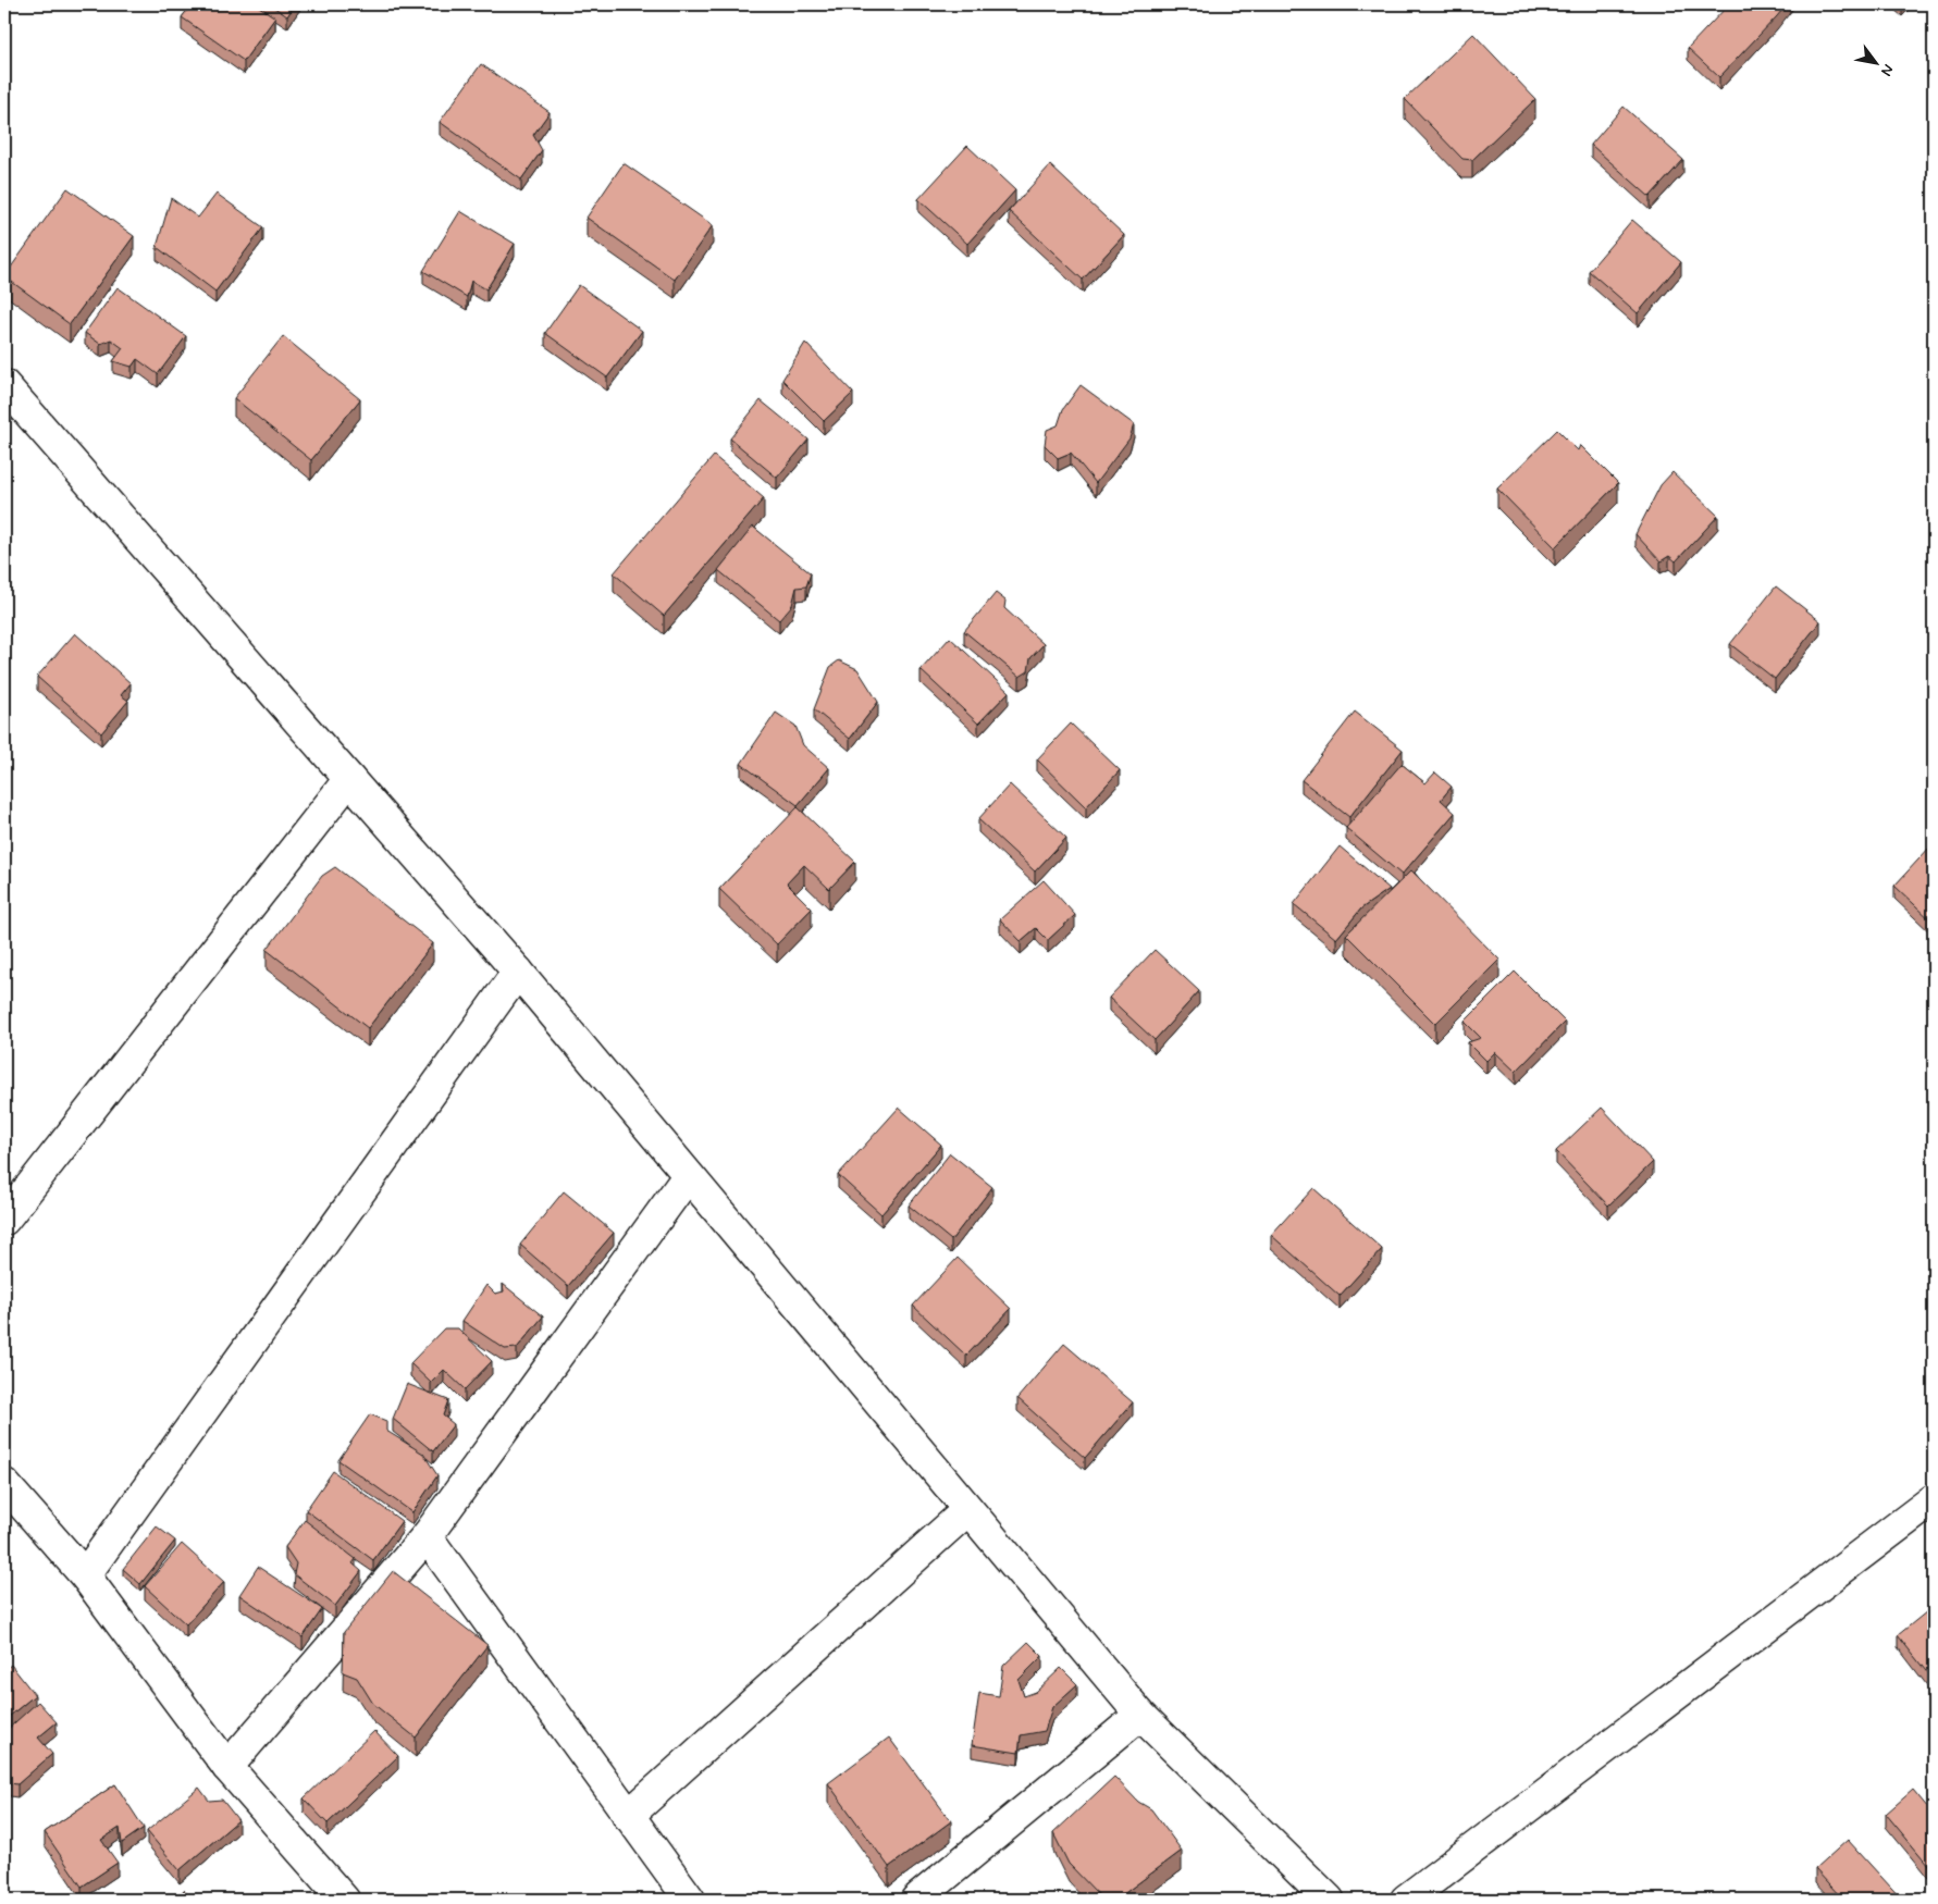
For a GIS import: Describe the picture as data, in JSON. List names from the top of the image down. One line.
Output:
{"north":"bottom right"}
